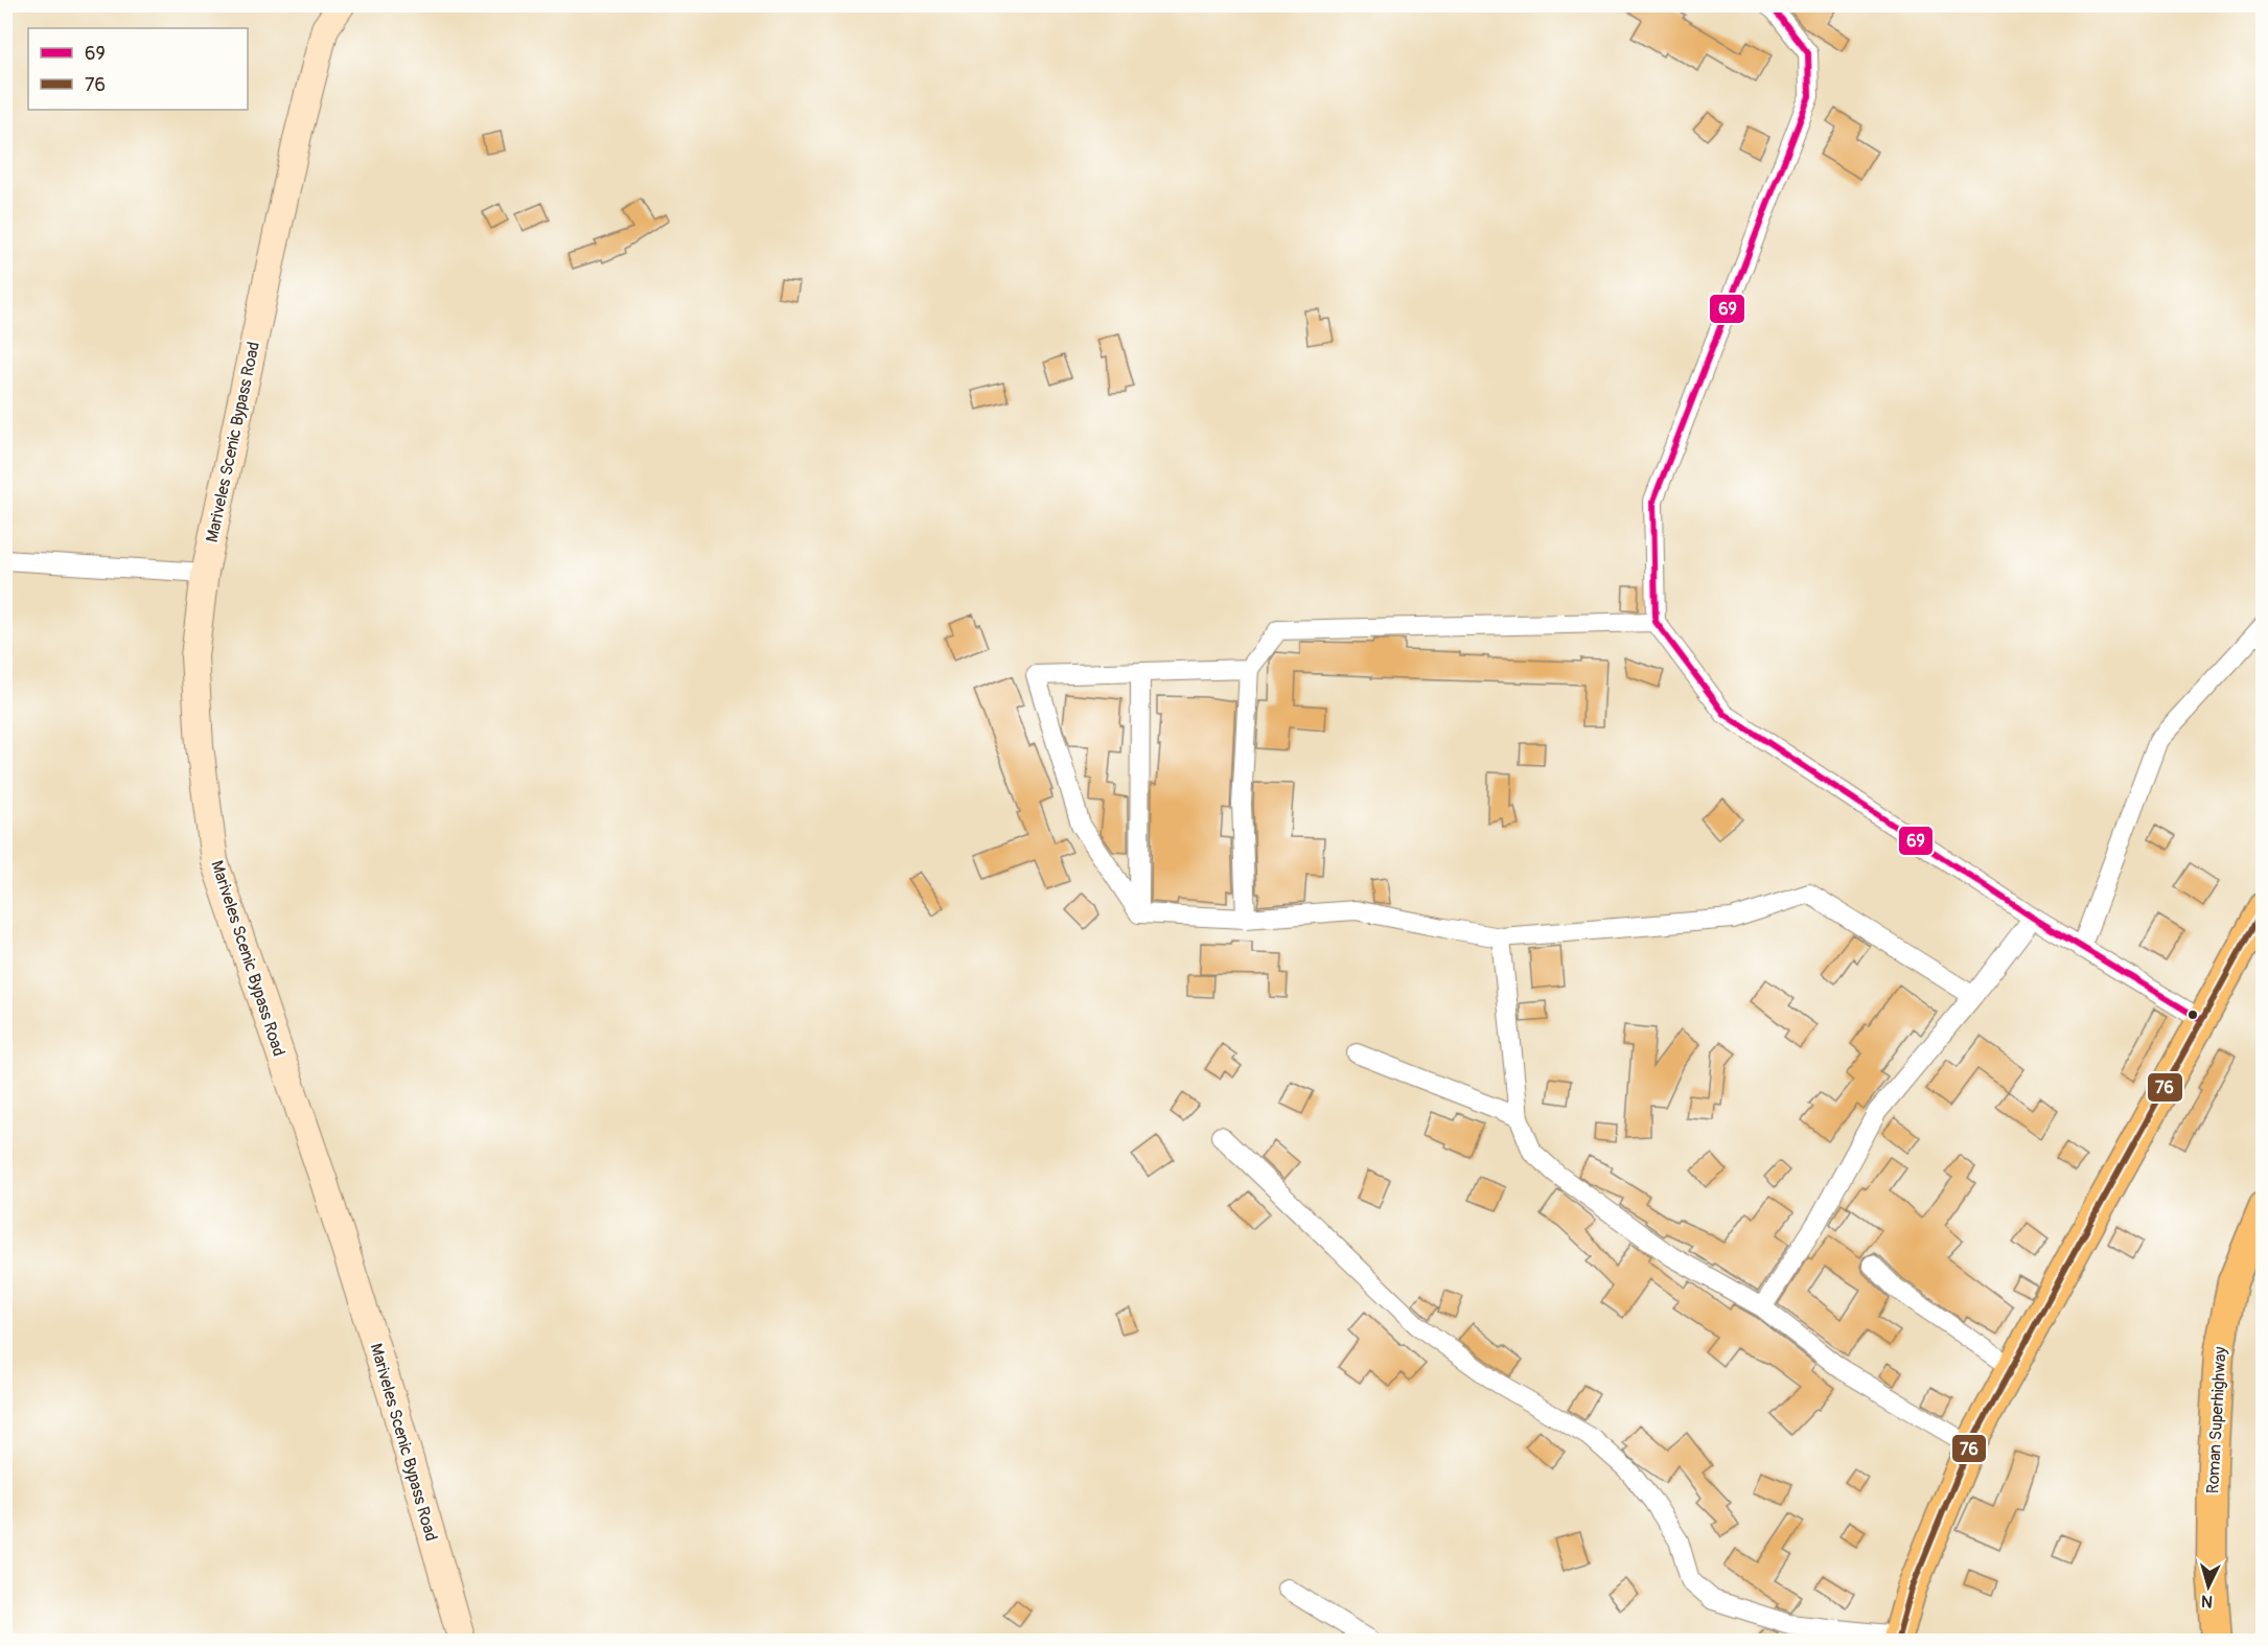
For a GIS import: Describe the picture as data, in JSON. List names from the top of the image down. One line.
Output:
{"streets":{"main road":["Mariveles Scenic Bypass Road","Roman Superhighway"]},"lines":["transit line 69","transit line 76"],"legend":["69","76"],"north":"bottom"}
